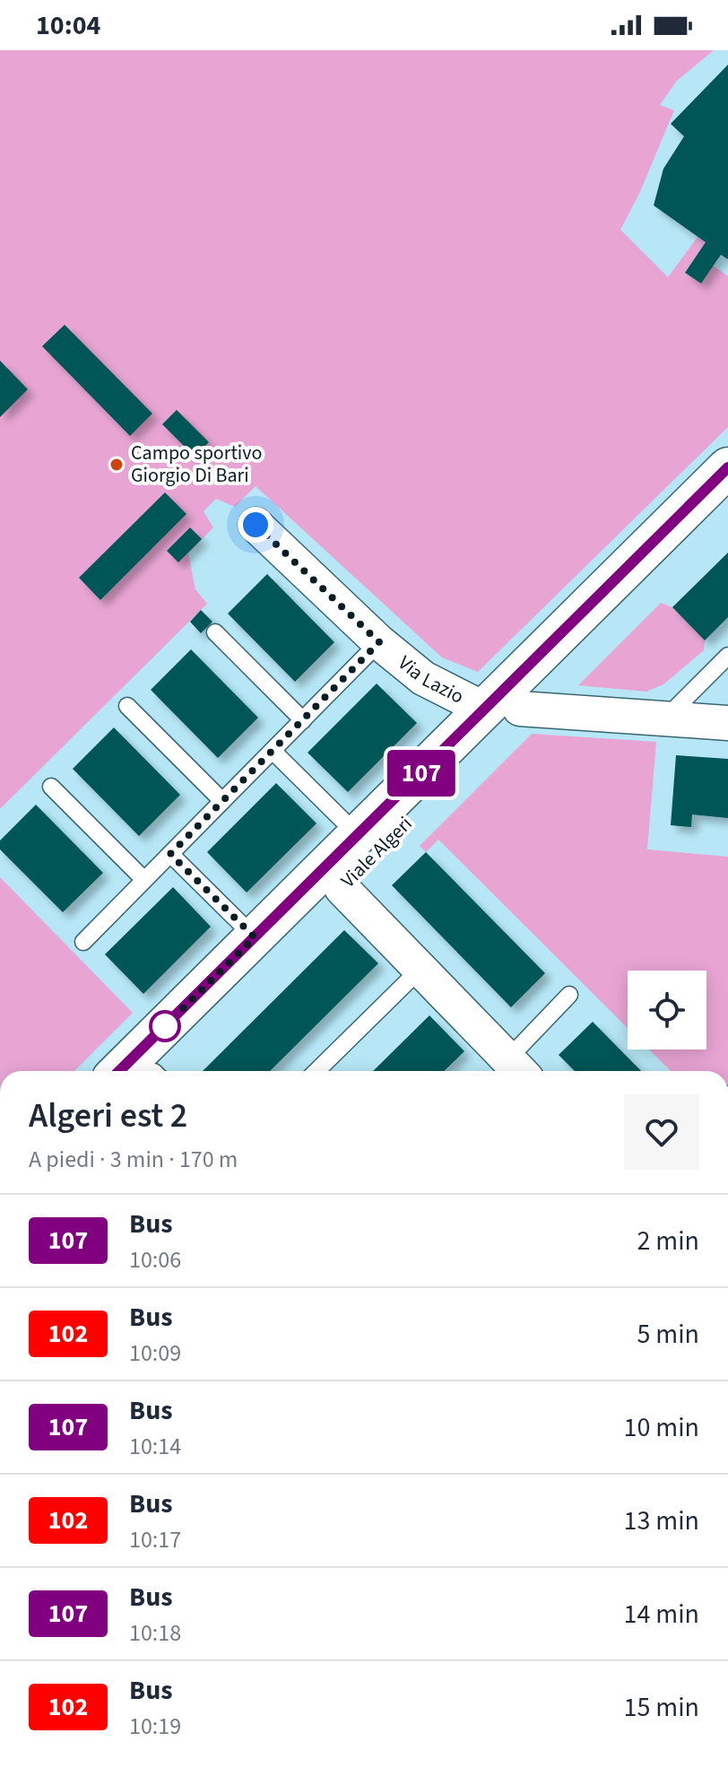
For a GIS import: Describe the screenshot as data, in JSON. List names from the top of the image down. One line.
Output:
{"streets":{"street":["Via Lazio","Viale Algeri"]},"crossings":[["Via Lazio","Viale Algeri"]],"places":["Campo sportivo Giorgio Di Bari"],"lines":["bus line 107"],"page":{"status":"10:04","on_map":"107","heading":["Algeri est 2","A piedi · 3 min · 170 m"],"list":[{"mark":"107","name":"Bus","note":"10:06","value":"2 min"},{"mark":"102","name":"Bus","note":"10:09","value":"5 min"},{"mark":"107","name":"Bus","note":"10:14","value":"10 min"},{"mark":"102","name":"Bus","note":"10:17","value":"13 min"},{"mark":"107","name":"Bus","note":"10:18","value":"14 min"},{"mark":"102","name":"Bus","note":"10:19","value":"15 min"}]}}
